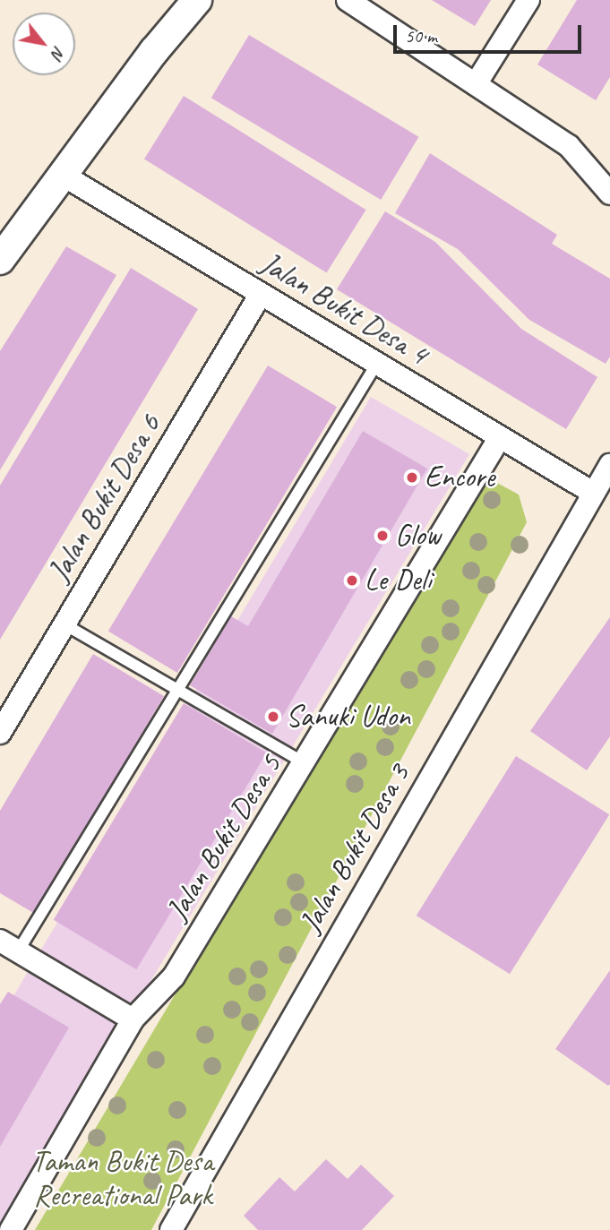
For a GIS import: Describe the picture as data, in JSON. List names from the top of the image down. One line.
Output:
{"streets":{"street":["Jalan Bukit Desa 4","Jalan Bukit Desa 6","Jalan Bukit Desa 5","Jalan Bukit Desa 3"]},"crossings":[["Jalan Bukit Desa 4","Jalan Bukit Desa 6"],["Jalan Bukit Desa 4","Jalan Bukit Desa 5"],["Jalan Bukit Desa 4","Jalan Bukit Desa 3"]],"parks":["Taman Bukit Desa Recreational Park"],"places":["Encore","Glow","Le Deli","Sanuki Udon"],"scale_bar":"50 m","north":"bottom right"}
